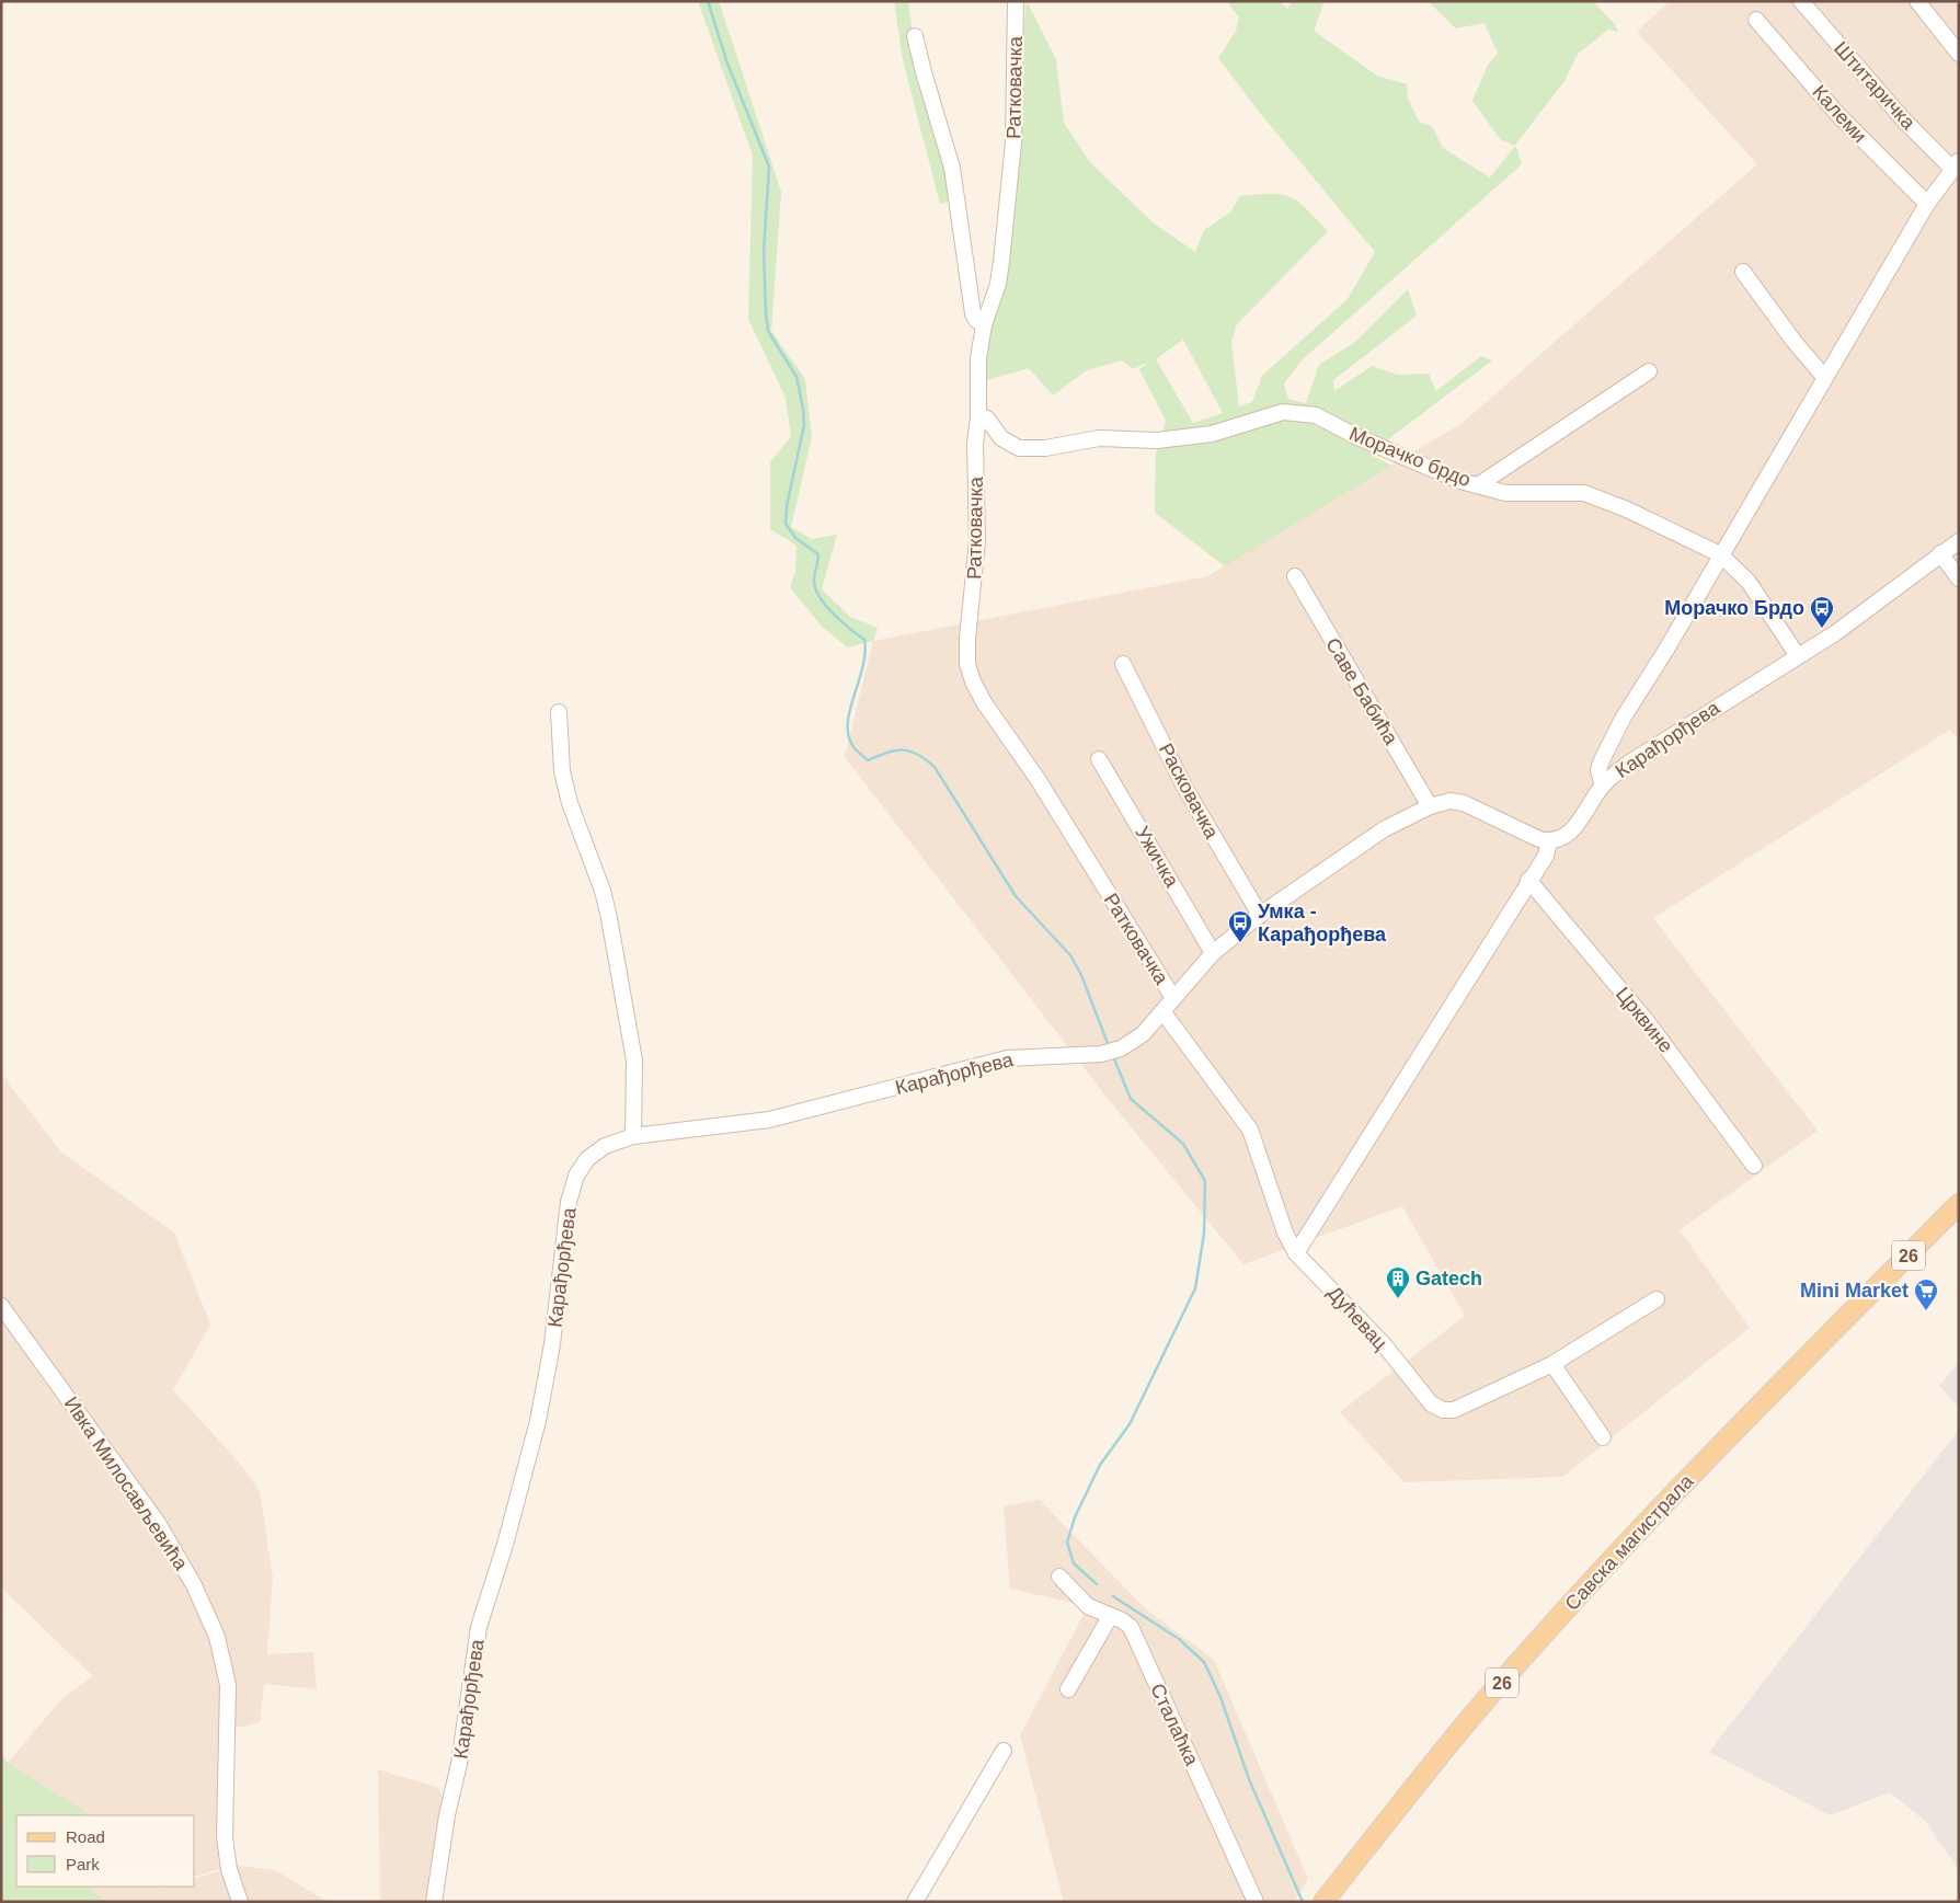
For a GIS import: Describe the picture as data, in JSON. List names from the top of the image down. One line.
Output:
{"streets":{"main road":["26","Савска магистрала"],"street":["Штитаричка","Ратковачка","Калеми","Морачко брдо","Саве Бабића","Карађорђева","Расковачка","Ужичка","Црквине","Дућевац","Ивка Милосављевића","Сталаћка"]},"crossings":[["Ратковачка","Морачко брдо"],["Ратковачка","Карађорђева"],["Морачко брдо","Карађорђева"],["Саве Бабића","Карађорђева"],["Карађорђева","Расковачка"],["Карађорђева","Ужичка"],["Карађорђева","Дућевац"]],"places":{"bus stop":["Морачко Брдо","Умка - Карађорђева"],"building":["Gatech"],"supermarket":["Mini Market"]},"legend":["Road","Park"]}
